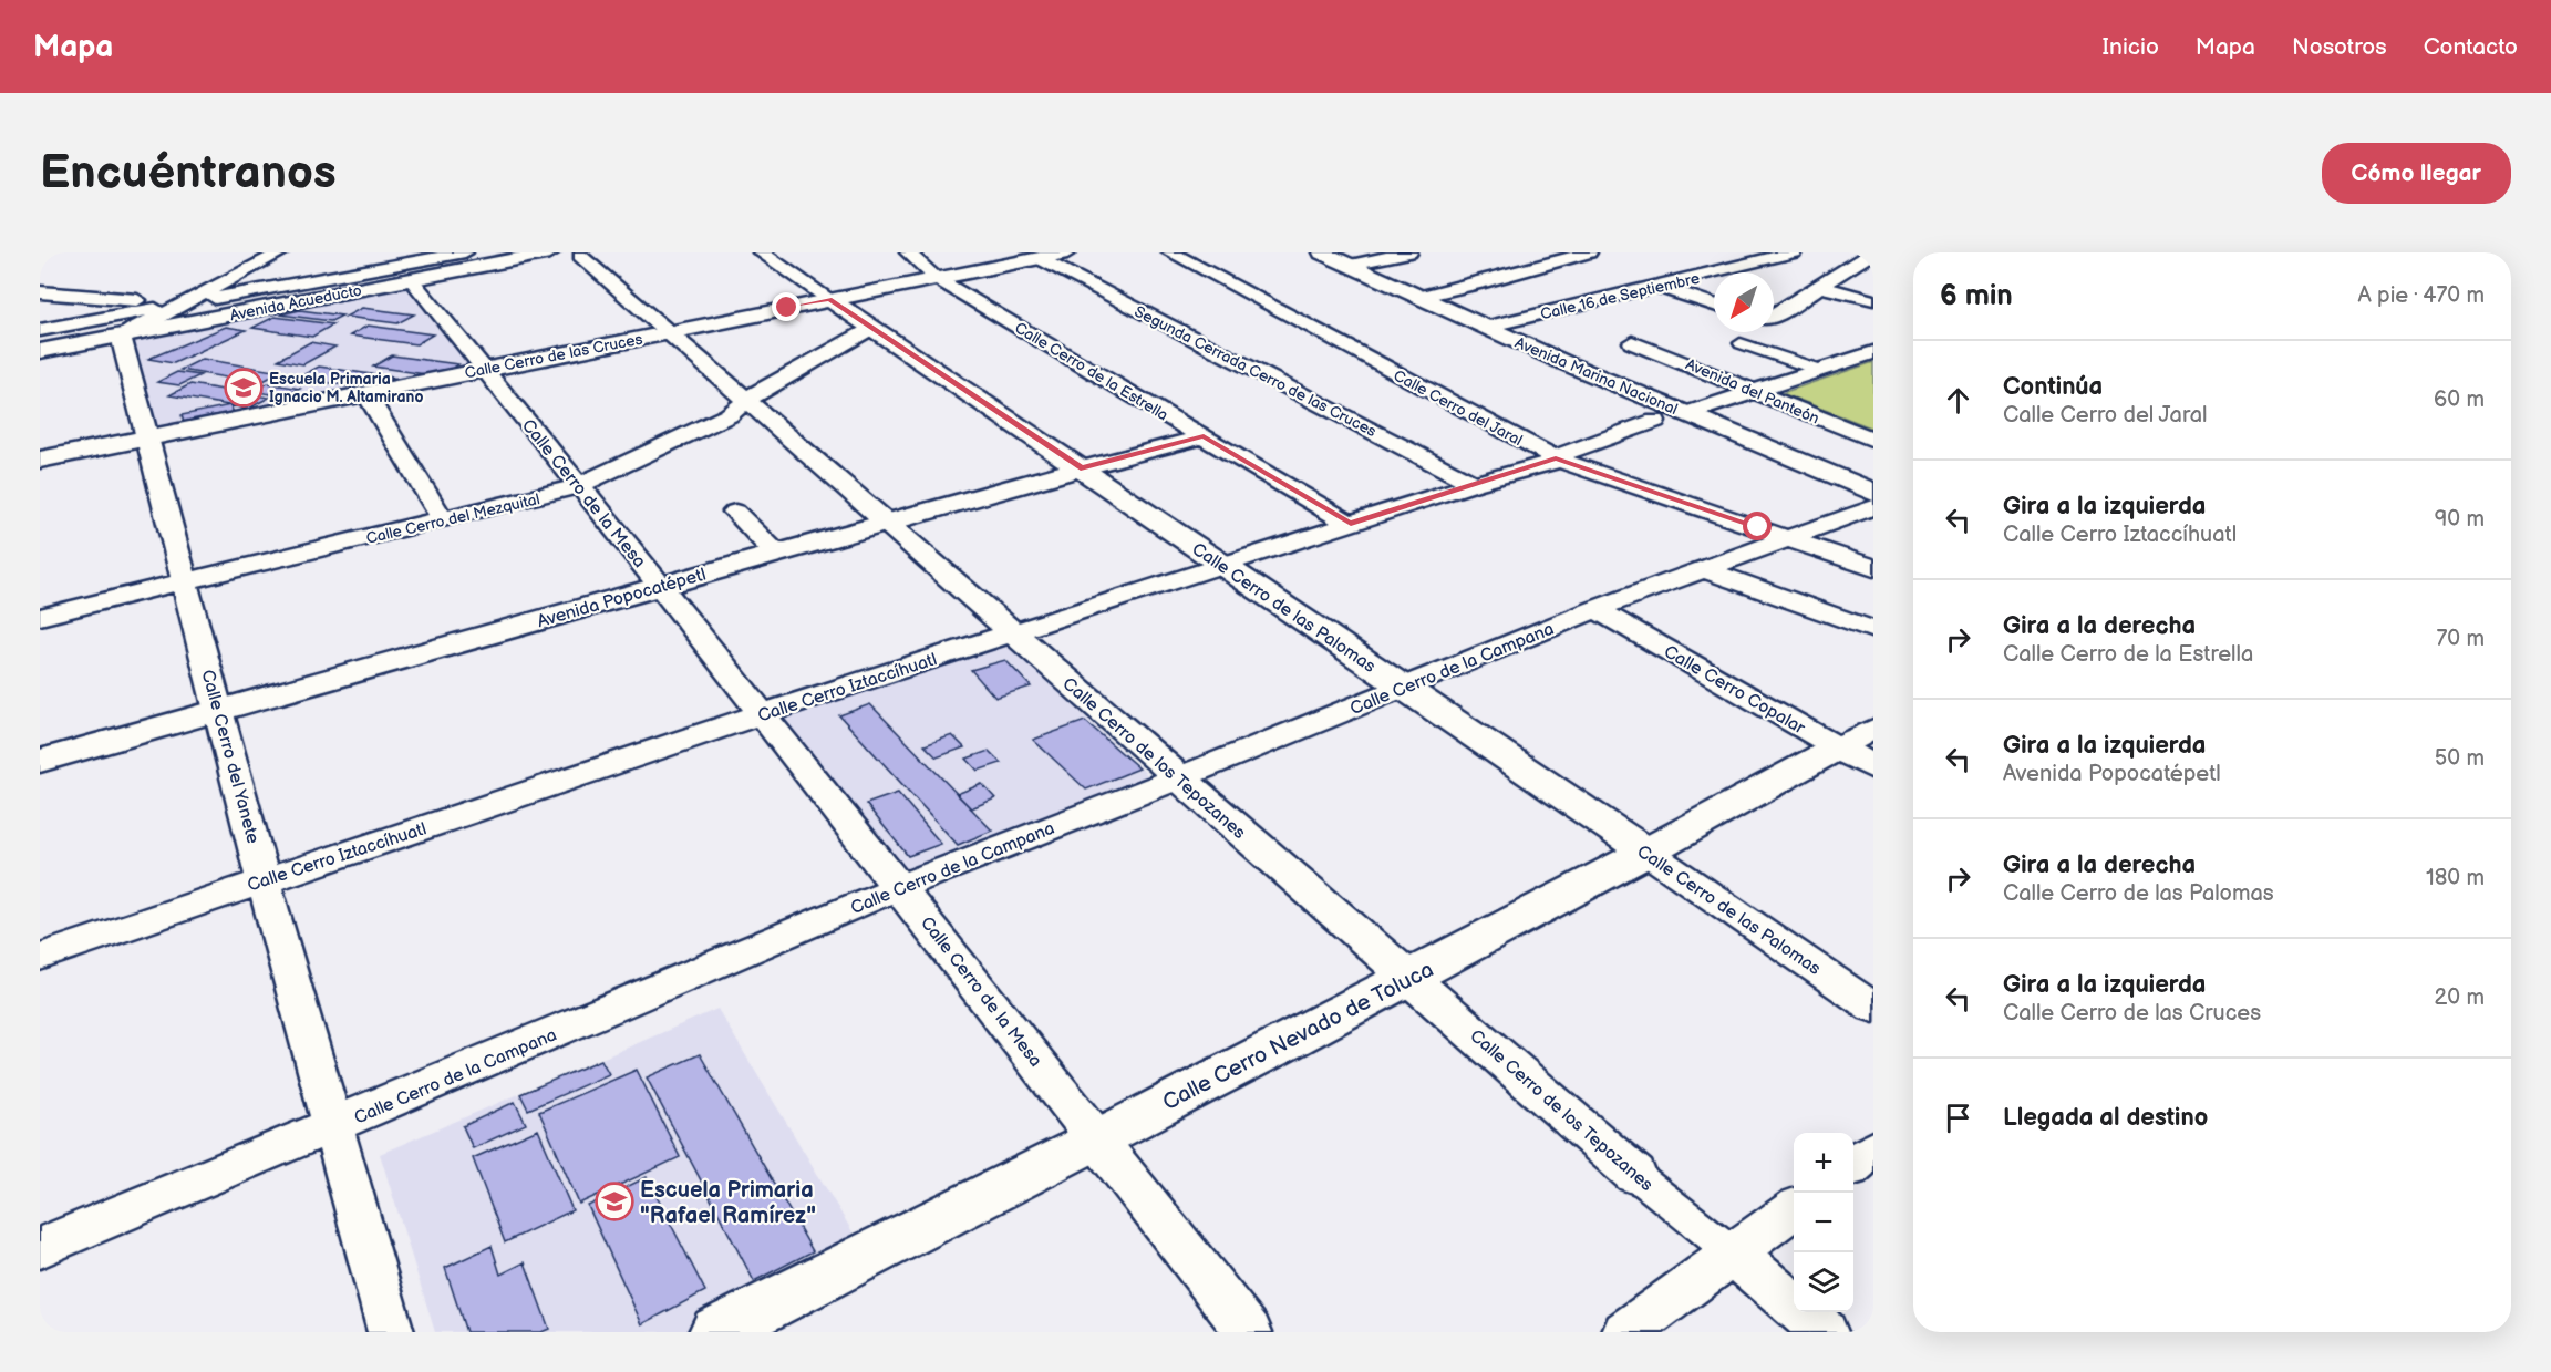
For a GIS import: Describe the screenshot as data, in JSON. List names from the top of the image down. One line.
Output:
{"streets":{"street":["Calle 16 de Septiembre","Avenida Acueducto","Calle Cerro de las Cruces","Calle Cerro de la Estrella","Segunda Cerrada Cerro de las Cruces","Avenida Marina Nacional","Avenida del Panteón","Calle Cerro del Jaral","Calle Cerro de la Mesa","Calle Cerro del Mezquital","Avenida Popocatépetl","Calle Cerro de las Palomas","Calle Cerro de la Campana","Calle Cerro Iztaccíhuatl","Calle Cerro Copalar","Calle Cerro del Yanete","Calle Cerro de los Tepozanes","Calle Cerro Nevado de Toluca"]},"crossings":[["Calle 16 de Septiembre","Avenida Marina Nacional"],["Avenida Acueducto","Calle Cerro de la Mesa"],["Avenida Acueducto","Calle Cerro del Yanete"],["Avenida Acueducto","Calle Cerro de los Tepozanes"],["Calle Cerro de las Cruces","Calle Cerro de la Estrella"],["Calle Cerro de las Cruces","Segunda Cerrada Cerro de las Cruces"],["Calle Cerro de las Cruces","Calle Cerro de la Mesa"],["Calle Cerro de las Cruces","Calle Cerro de las Palomas"],["Calle Cerro de las Cruces","Calle Cerro del Yanete"],["Calle Cerro de las Cruces","Calle Cerro de los Tepozanes"],["Calle Cerro de la Estrella","Avenida Popocatépetl"],["Calle Cerro de la Estrella","Calle Cerro Iztaccíhuatl"],["Segunda Cerrada Cerro de las Cruces","Calle Cerro Iztaccíhuatl"],["Avenida Marina Nacional","Calle Cerro de la Campana"],["Calle Cerro del Jaral","Calle Cerro de la Campana"],["Calle Cerro del Jaral","Calle Cerro Iztaccíhuatl"],["Calle Cerro de la Mesa","Calle Cerro del Mezquital"],["Calle Cerro de la Mesa","Avenida Popocatépetl"],["Calle Cerro de la Mesa","Calle Cerro de la Campana"],["Calle Cerro de la Mesa","Calle Cerro Iztaccíhuatl"],["Calle Cerro de la Mesa","Calle Cerro Nevado de Toluca"],["Calle Cerro del Mezquital","Calle Cerro de las Palomas"],["Calle Cerro del Mezquital","Calle Cerro del Yanete"],["Calle Cerro del Mezquital","Calle Cerro de los Tepozanes"],["Avenida Popocatépetl","Calle Cerro de las Palomas"],["Avenida Popocatépetl","Calle Cerro del Yanete"],["Avenida Popocatépetl","Calle Cerro de los Tepozanes"],["Calle Cerro de las Palomas","Calle Cerro de la Campana"],["Calle Cerro de las Palomas","Calle Cerro Iztaccíhuatl"],["Calle Cerro de las Palomas","Calle Cerro Nevado de Toluca"],["Calle Cerro de la Campana","Calle Cerro Copalar"],["Calle Cerro de la Campana","Calle Cerro del Yanete"],["Calle Cerro de la Campana","Calle Cerro de los Tepozanes"],["Calle Cerro Iztaccíhuatl","Calle Cerro del Yanete"],["Calle Cerro Iztaccíhuatl","Calle Cerro de los Tepozanes"],["Calle Cerro Copalar","Calle Cerro Nevado de Toluca"],["Calle Cerro de los Tepozanes","Calle Cerro Nevado de Toluca"]],"places":{"school or university":["Escuela Primaria Ignacio M. Altamirano","Escuela Primaria \"Rafael Ramírez\""]},"north":"bottom left","page":{"header":"Mapa","nav":["Inicio","Mapa","Nosotros","Contacto"],"buttons":"Cómo llegar","title":"Encuéntranos","heading":["6 min","A pie · 470 m"],"list":[["Continúa","Calle Cerro del Jaral","60 m"],["Gira a la izquierda","Calle Cerro Iztaccíhuatl","90 m"],["Gira a la derecha","Calle Cerro de la Estrella","70 m"],["Gira a la izquierda","Avenida Popocatépetl","50 m"],["Gira a la derecha","Calle Cerro de las Palomas","180 m"],["Gira a la izquierda","Calle Cerro de las Cruces","20 m"],"Llegada al destino"],"map_buttons":["+","−"]}}
